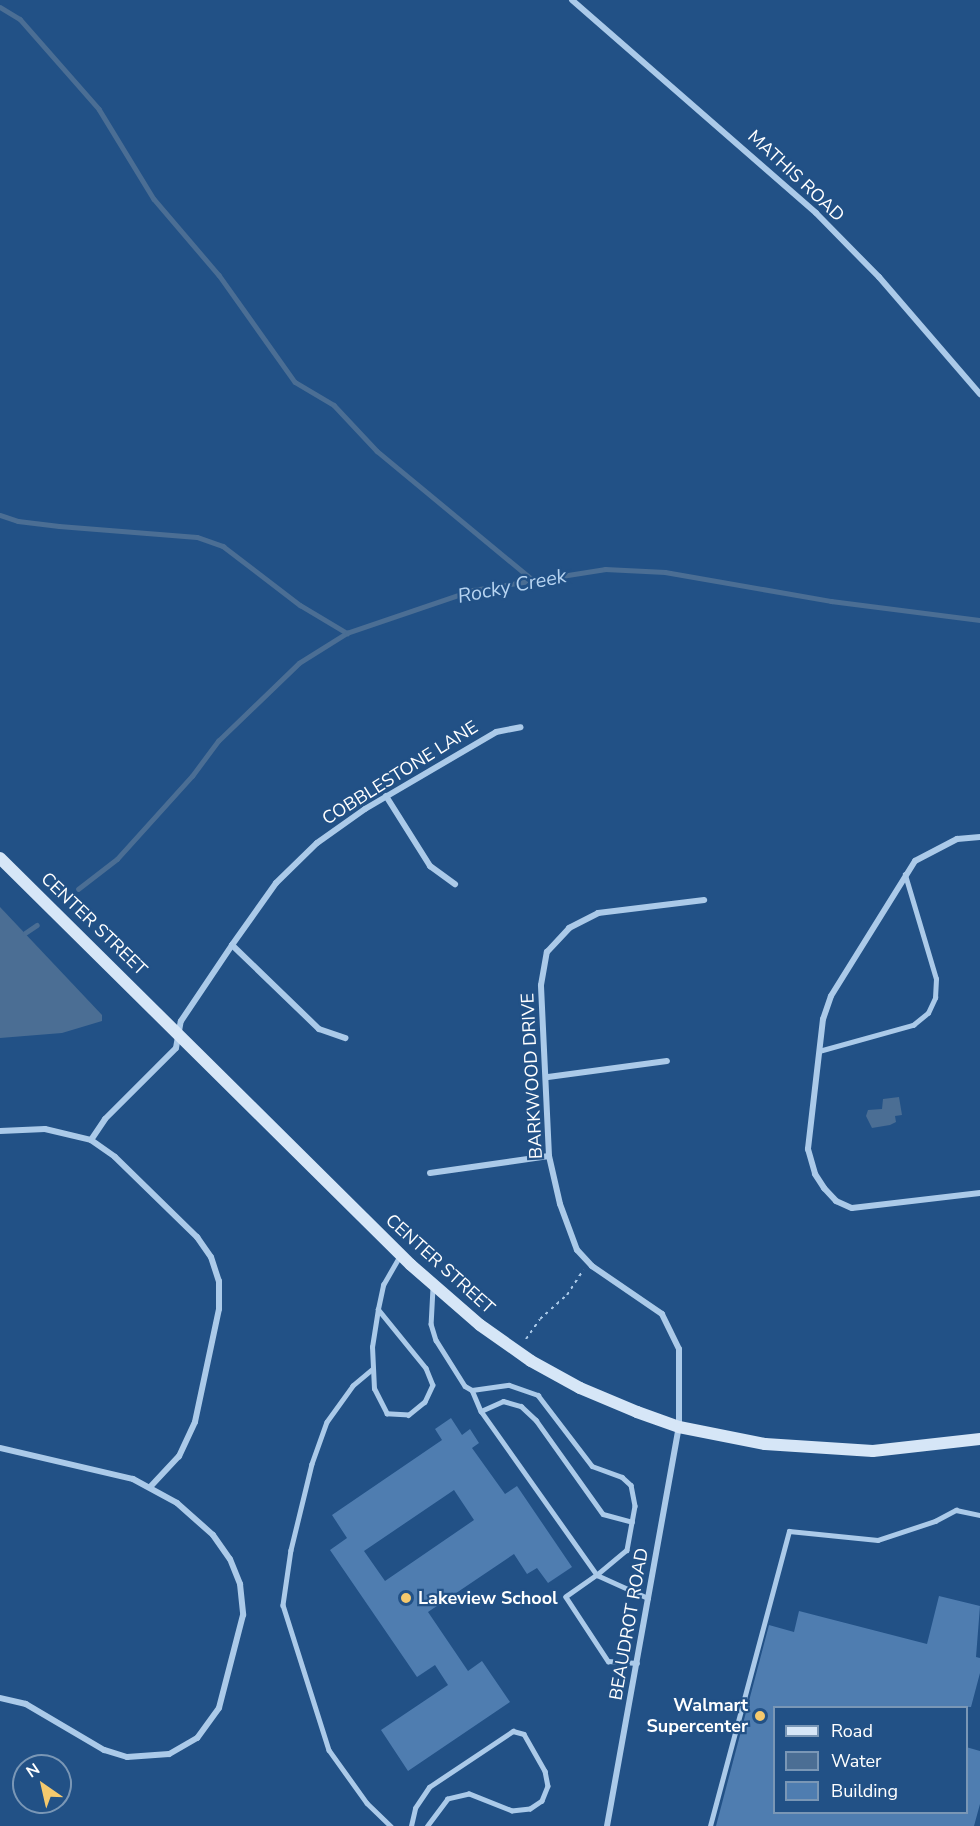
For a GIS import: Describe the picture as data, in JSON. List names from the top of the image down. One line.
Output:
{"streets":{"street":["MATHIS ROAD","COBBLESTONE LANE","CENTER STREET","BARKWOOD DRIVE","BEAUDROT ROAD"]},"crossings":[["COBBLESTONE LANE","CENTER STREET"],["CENTER STREET","BARKWOOD DRIVE"],["CENTER STREET","BEAUDROT ROAD"],["BARKWOOD DRIVE","BEAUDROT ROAD"]],"water":["Rocky Creek"],"places":["Lakeview School","Walmart Supercenter"],"legend":["Road","Water","Building"],"north":"top left"}
